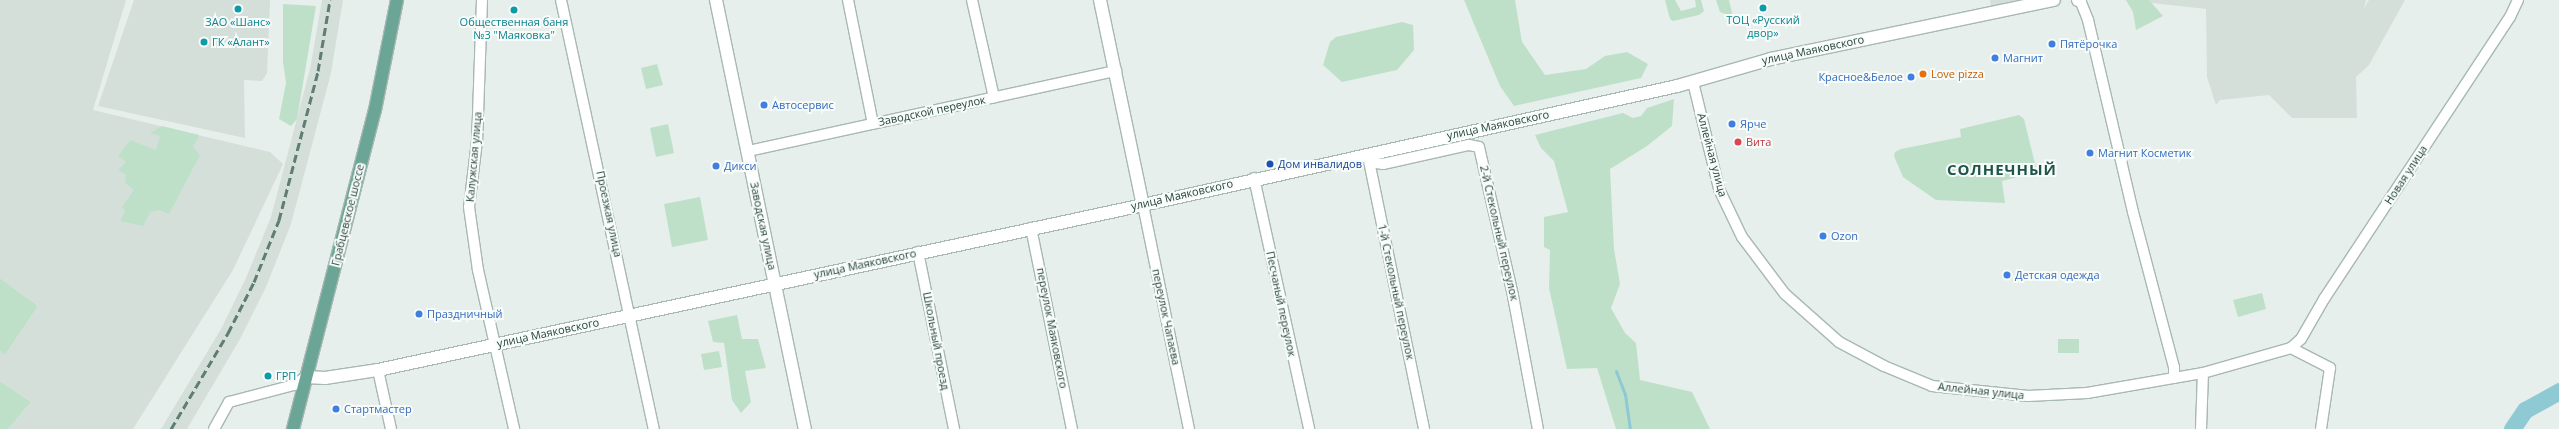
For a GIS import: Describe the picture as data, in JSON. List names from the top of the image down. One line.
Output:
{"streets":{"main road":["Грабцевское шоссе"],"street":["улица Маяковского","Заводской переулок","Аллейная улица","Калужская улица","Новая улица","Проезжая улица","Заводская улица","2-й Стекольный переулок","1-й Стекольный переулок","Песчаный переулок","переулок Чапаева","переулок Маяковского","Школьный проезд"]},"crossings":[["улица Маяковского","Аллейная улица"],["улица Маяковского","Калужская улица"],["улица Маяковского","Проезжая улица"],["улица Маяковского","Грабцевское шоссе"],["улица Маяковского","Заводская улица"],["улица Маяковского","2-й Стекольный переулок"],["улица Маяковского","1-й Стекольный переулок"],["улица Маяковского","Песчаный переулок"],["улица Маяковского","переулок Чапаева"],["улица Маяковского","переулок Маяковского"],["улица Маяковского","Школьный проезд"],["Заводской переулок","Заводская улица"],["Аллейная улица","Новая улица"],["2-й Стекольный переулок","1-й Стекольный переулок"]],"districts":["СОЛНЕЧНЫЙ"],"places":["ТОЦ «Русский двор»","ЗАО «Шанс»","Общественная баня №3 \"Маяковка\"","ГК «Алант»","Пятёрочка","Магнит","Love pizza","Красное&Белое","Автосервис","Ярче","Вита","Магнит Косметик","Дом инвалидов","Дикси","Ozon","Детская одежда","Праздничный","ГРП","Стартмастер"]}
